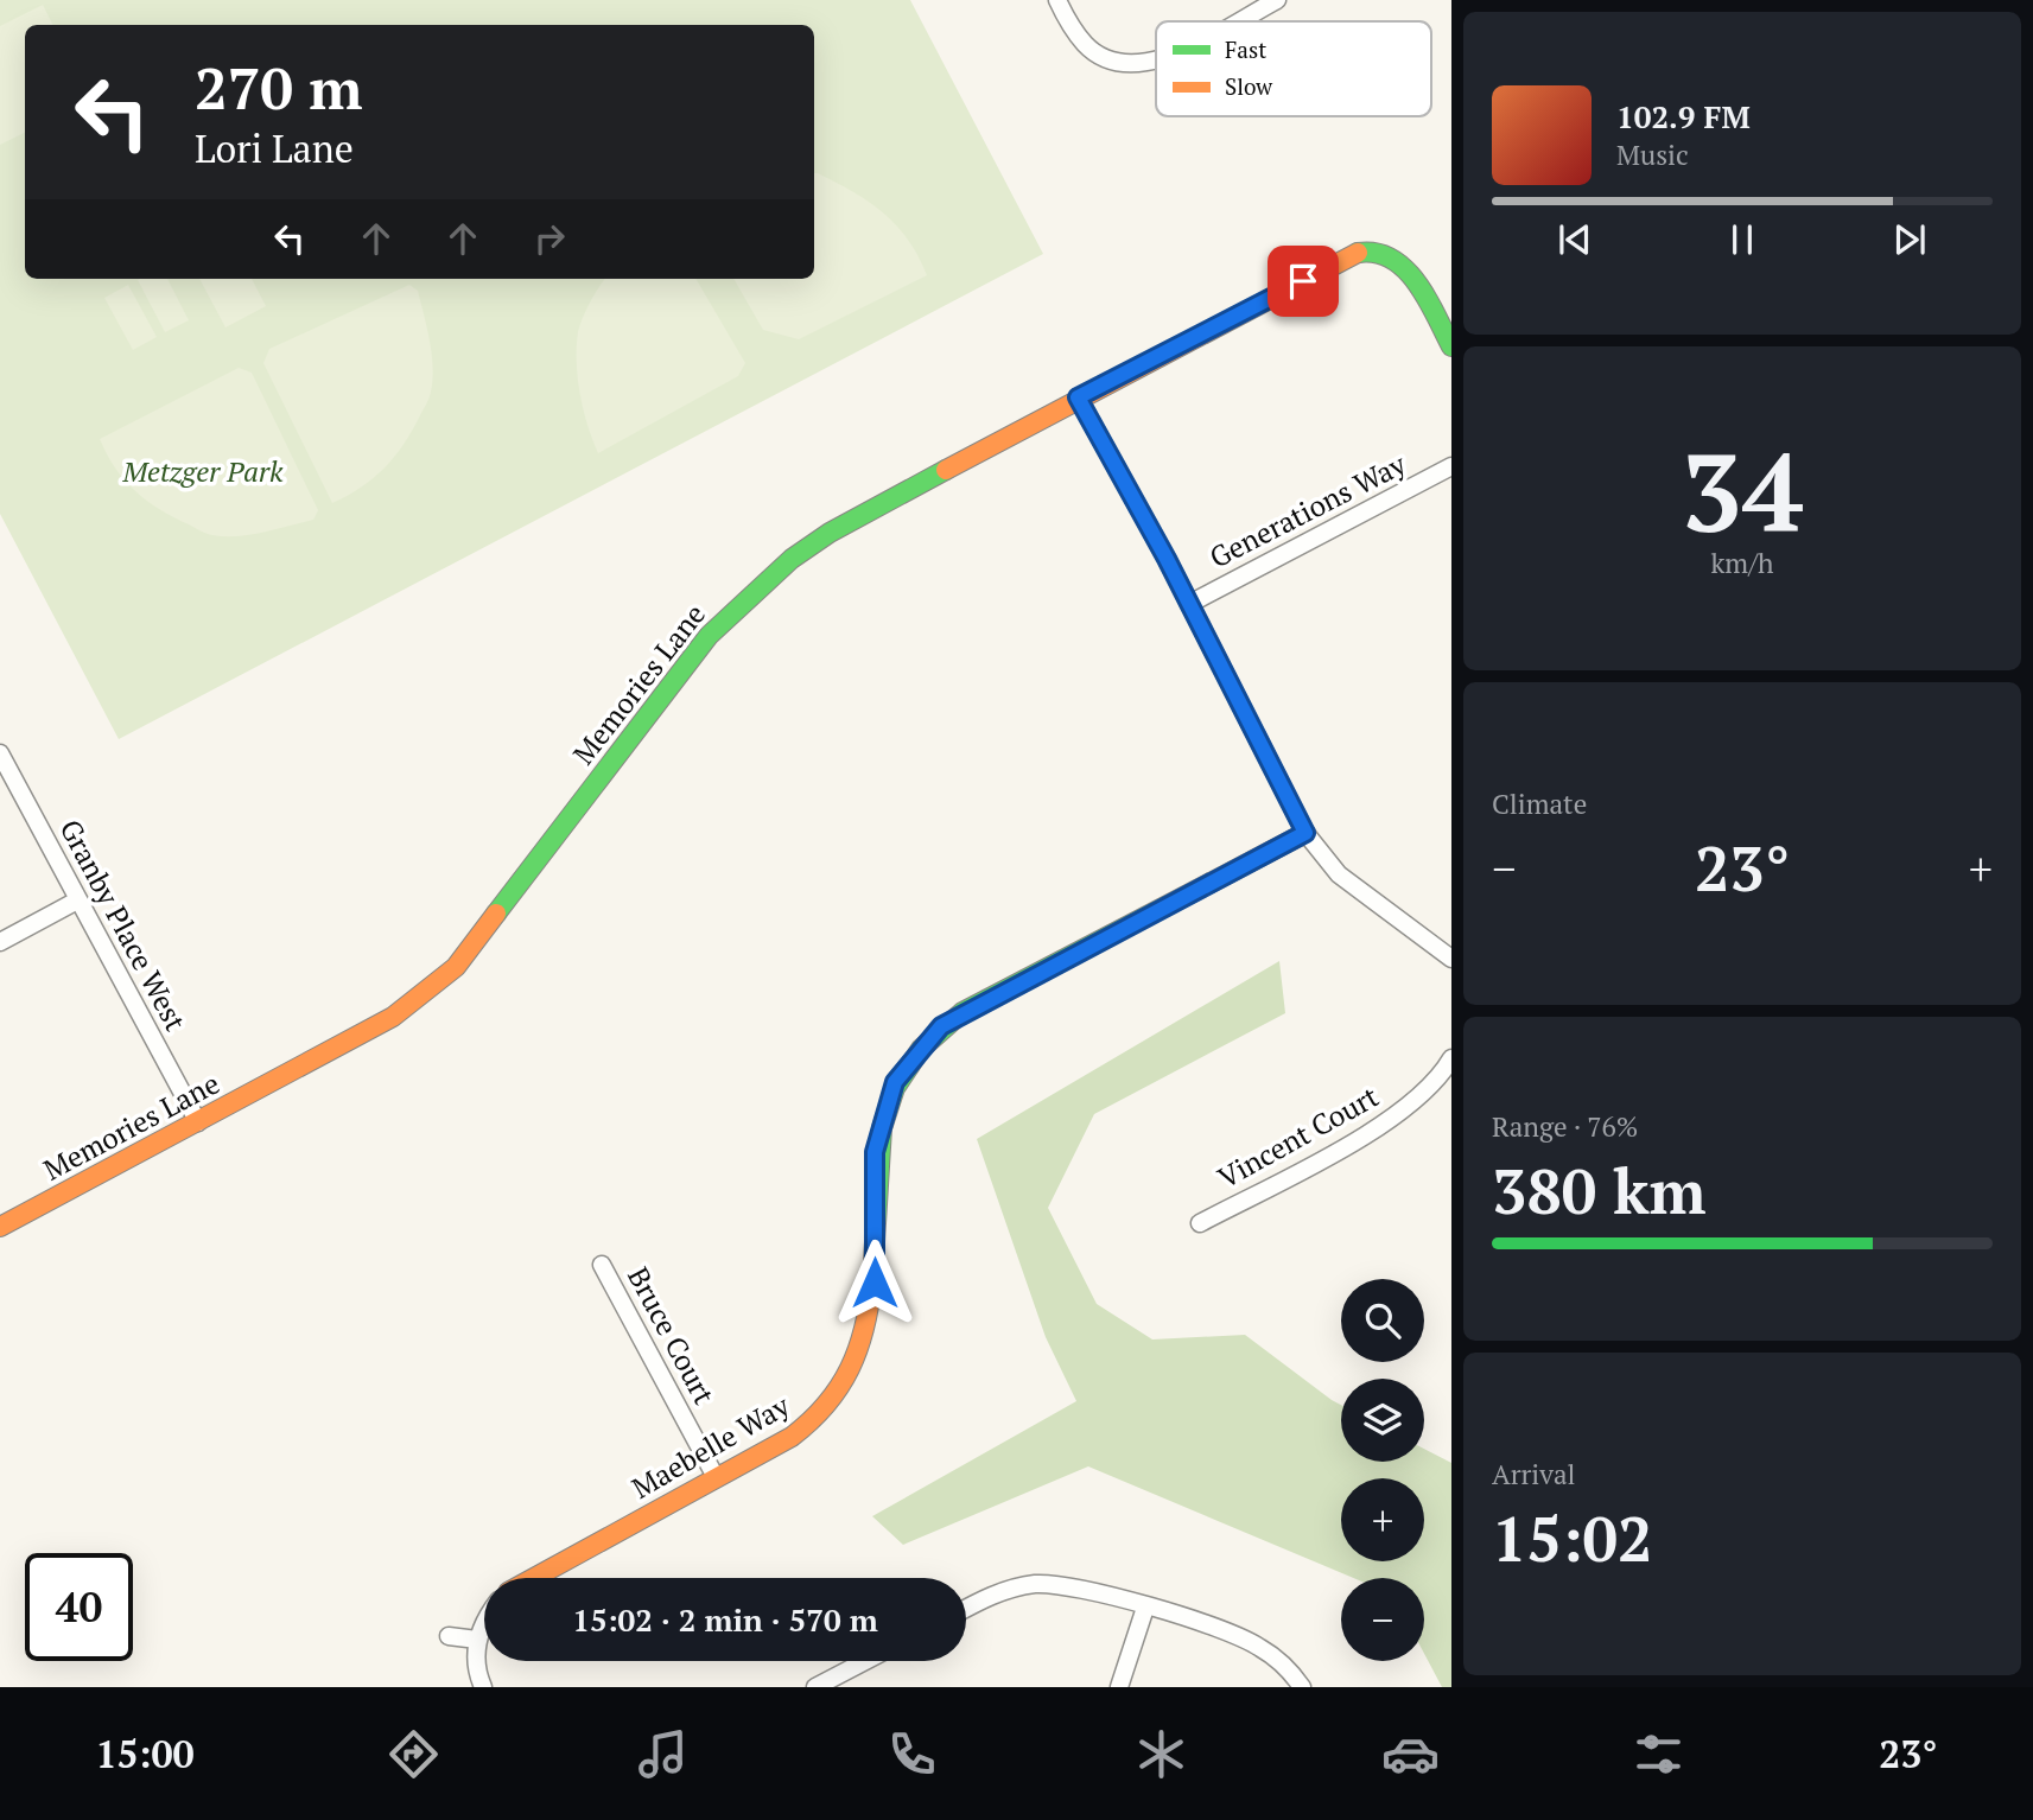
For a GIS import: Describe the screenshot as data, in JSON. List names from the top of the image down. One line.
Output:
{"streets":{"street":["Generations Way","Memories Lane","Granby Place West","Vincent Court","Bruce Court","Maebelle Way"]},"crossings":[["Memories Lane","Granby Place West"],["Bruce Court","Maebelle Way"]],"parks":["Metzger Park"],"legend":["Fast","Slow"],"page":{"turn":["270 m","Lori Lane"],"song":["102.9 FM","Music"],"tile":[["34","km/h"],"Climate",["Range · 76%","380 km"],["Arrival","15:02"]],"heat":["−","23°","+"],"map_buttons":["+","−"],"limit":"40","trip":"15:02 · 2 min · 570 m","tabs":["15:00","23°"]}}
